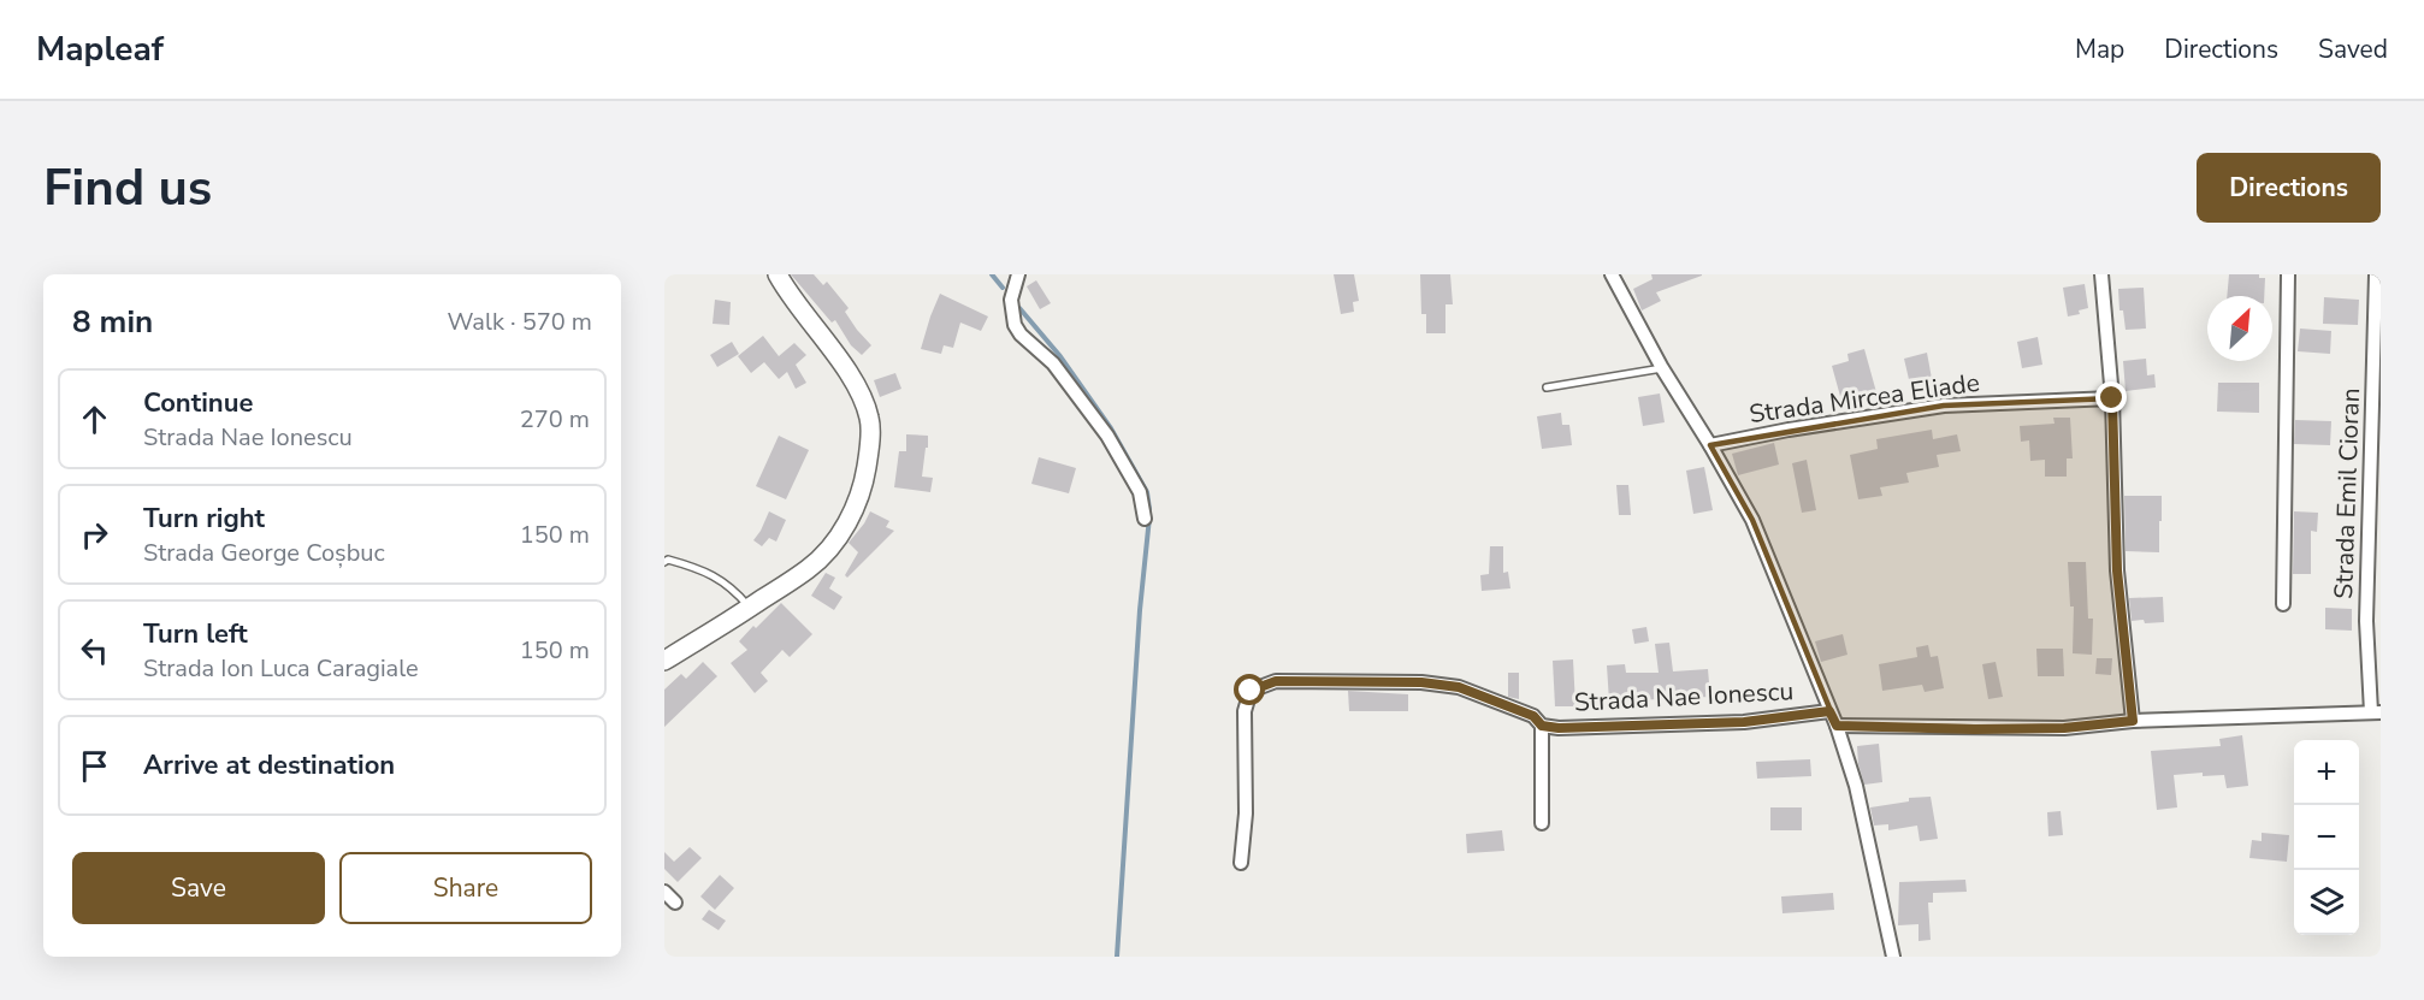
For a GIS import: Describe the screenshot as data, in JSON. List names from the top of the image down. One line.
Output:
{"streets":{"street":["Strada Mircea Eliade","Strada Emil Cioran","Strada Nae Ionescu"]},"north":"top right","page":{"header":"Mapleaf","nav":["Map","Directions","Saved"],"buttons":["Directions",["Save","Share"]],"title":"Find us","heading":["8 min","Walk · 570 m"],"list":[["Continue","Strada Nae Ionescu","270 m"],["Turn right","Strada George Coșbuc","150 m"],["Turn left","Strada Ion Luca Caragiale","150 m"],"Arrive at destination"],"map_buttons":["+","−"]}}
